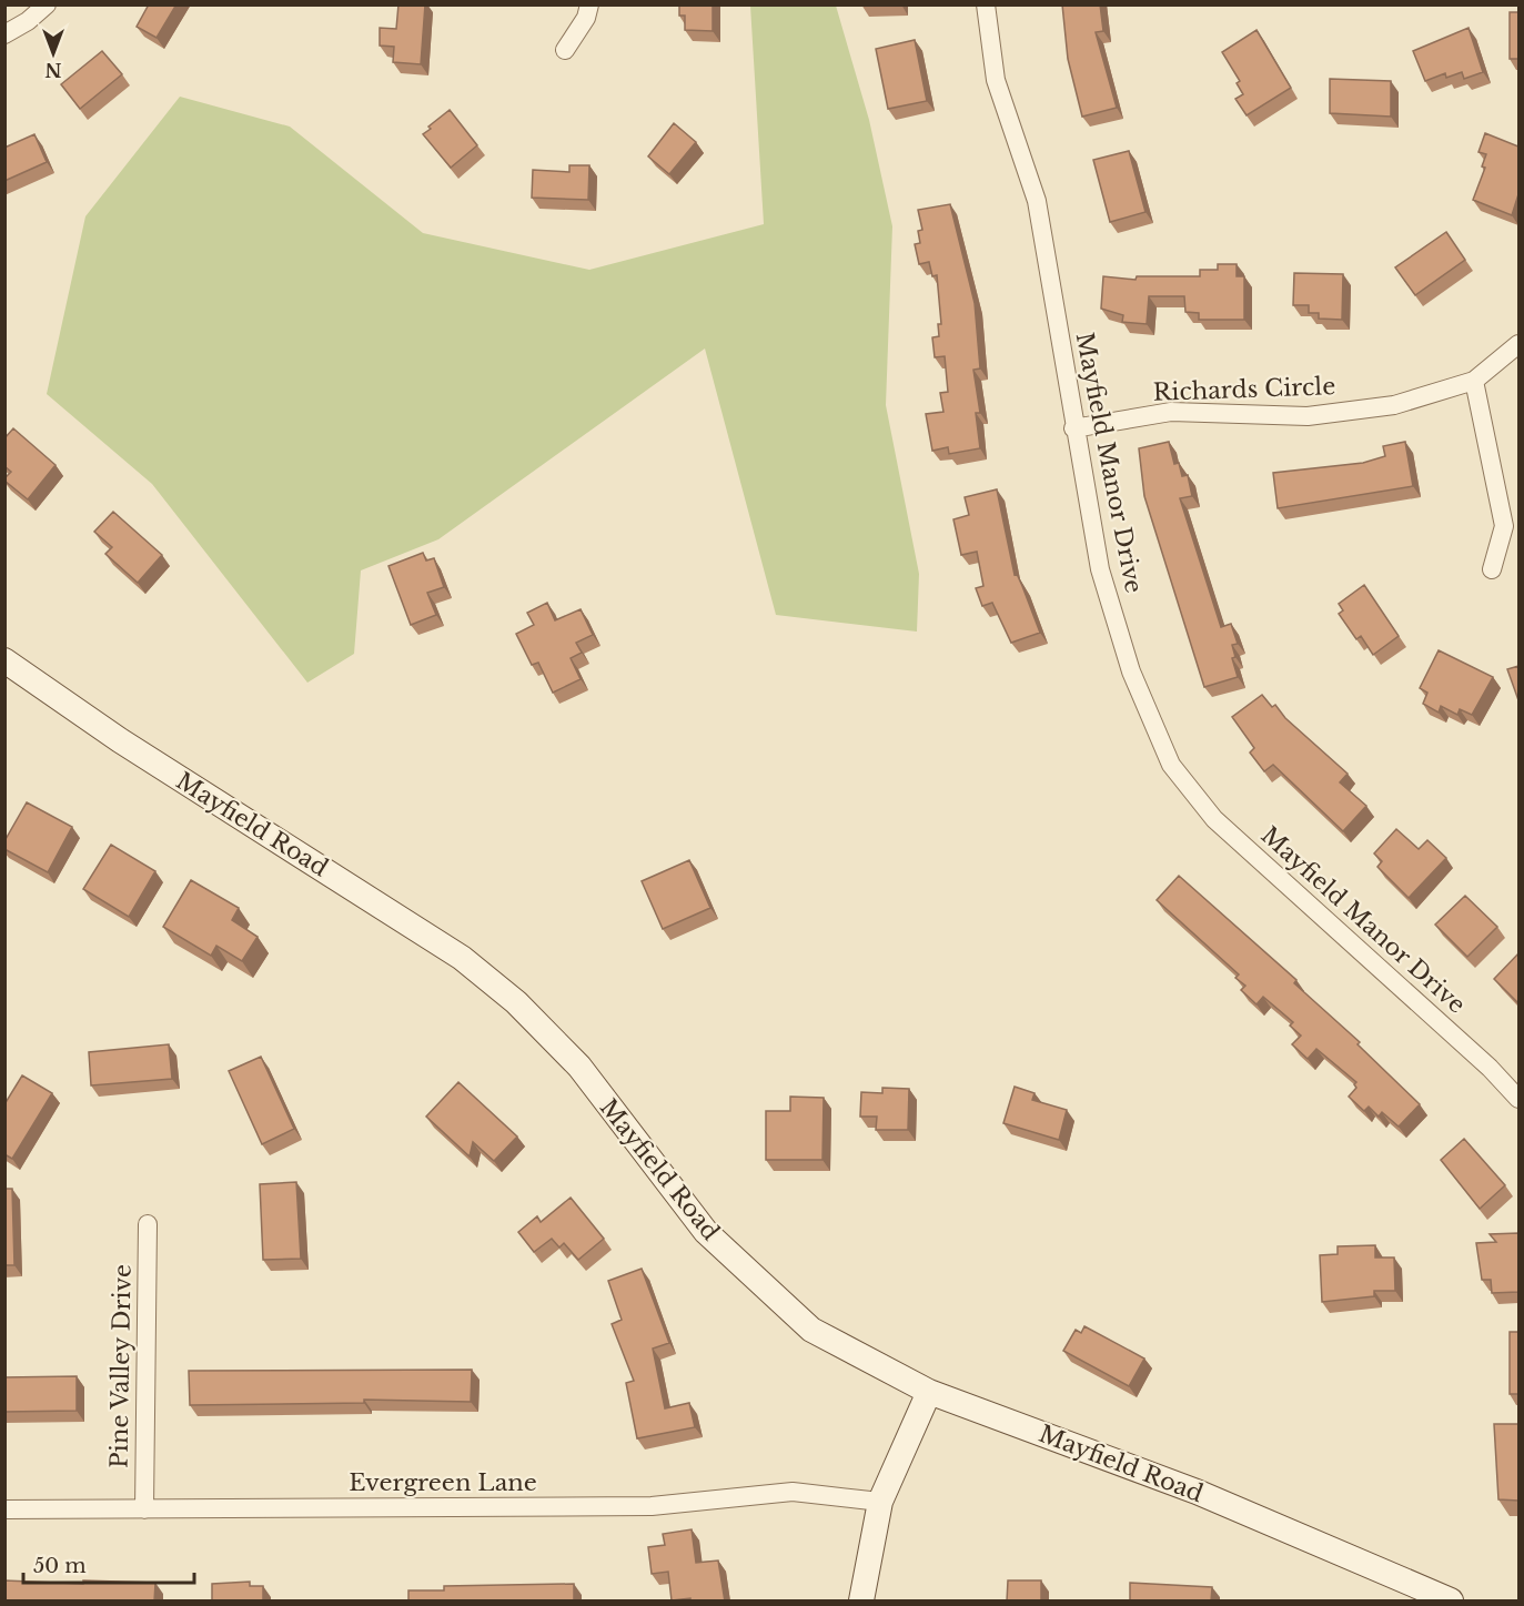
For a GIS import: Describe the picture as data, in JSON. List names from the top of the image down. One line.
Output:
{"streets":{"street":["Richards Circle","Mayfield Manor Drive","Mayfield Road","Pine Valley Drive","Evergreen Lane"]},"crossings":[["Richards Circle","Mayfield Manor Drive"],["Pine Valley Drive","Evergreen Lane"]],"scale_bar":"50 m","north":"bottom"}
